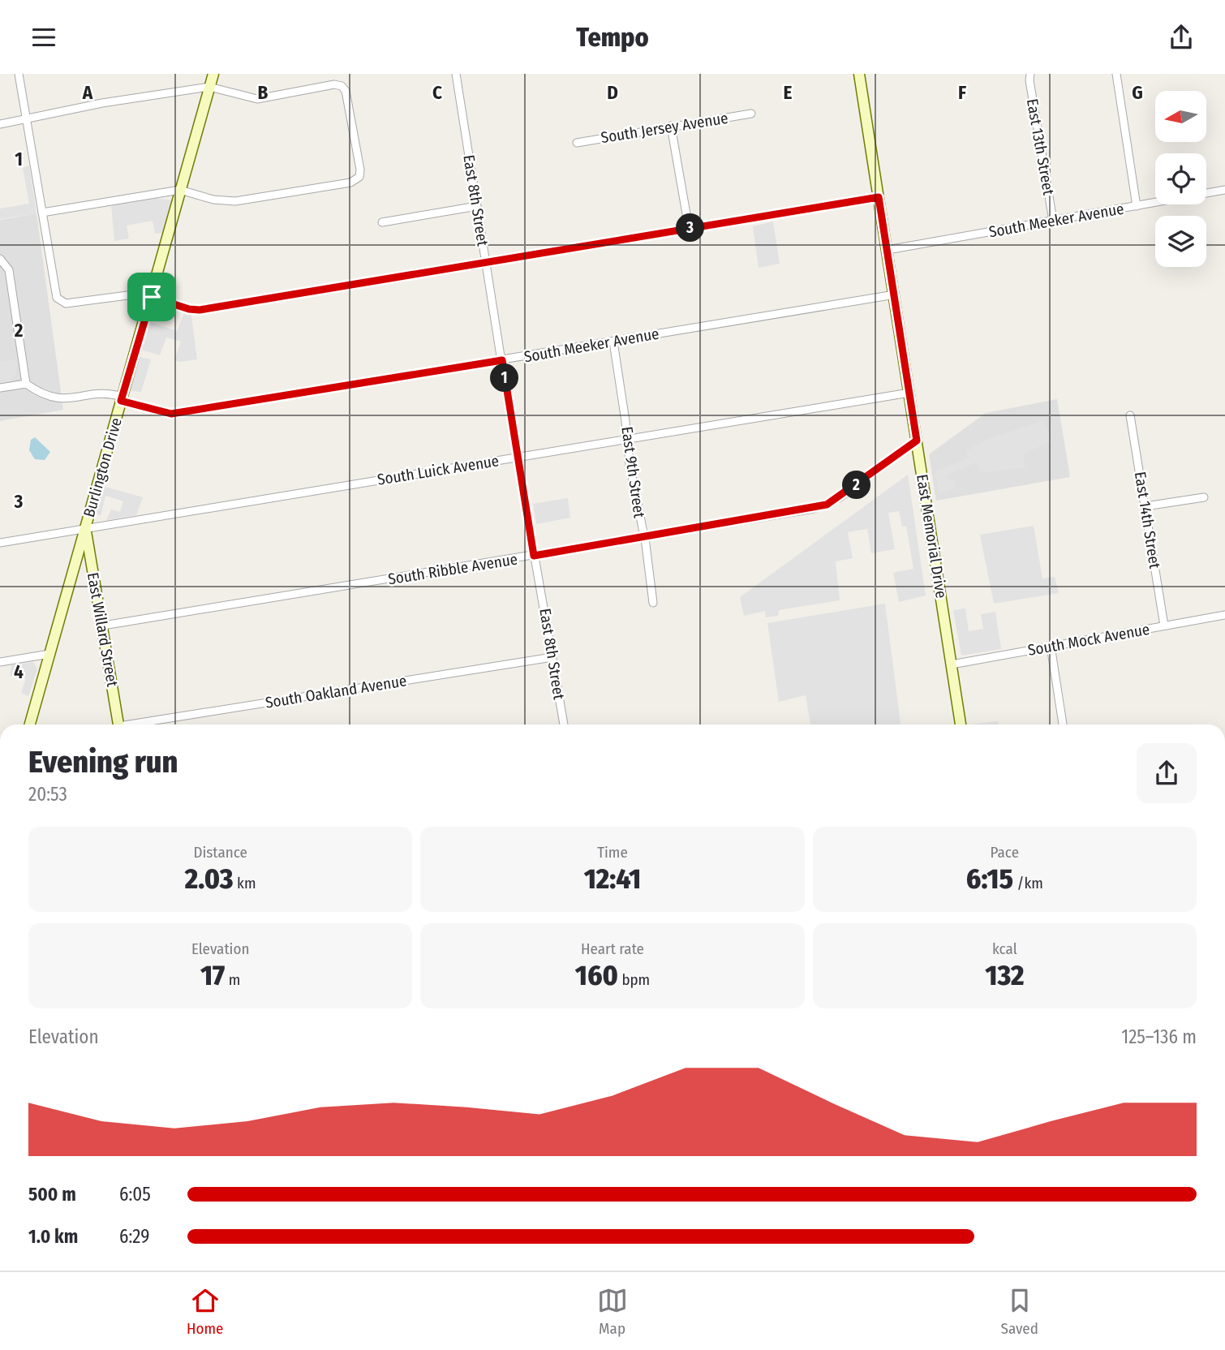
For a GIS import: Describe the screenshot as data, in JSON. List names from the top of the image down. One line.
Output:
{"streets":{"street":["South Jersey Avenue","East 13th Street","East 8th Street","South Meeker Avenue","Burlington Drive","South Luick Avenue","East 9th Street","East 14th Street","East Memorial Drive","South Ribble Avenue","East Willard Street","South Mock Avenue","South Oakland Avenue"]},"crossings":[["East 13th Street","South Meeker Avenue"],["East 8th Street","South Meeker Avenue"],["East 8th Street","South Luick Avenue"],["East 8th Street","South Ribble Avenue"],["East 8th Street","South Oakland Avenue"],["South Meeker Avenue","Burlington Drive"],["South Meeker Avenue","East 9th Street"],["South Meeker Avenue","East Memorial Drive"],["Burlington Drive","South Luick Avenue"],["Burlington Drive","East Willard Street"],["South Luick Avenue","East 9th Street"],["South Luick Avenue","East Memorial Drive"],["South Luick Avenue","East Willard Street"],["East 9th Street","South Ribble Avenue"],["East 14th Street","South Mock Avenue"],["East Memorial Drive","South Ribble Avenue"],["East Memorial Drive","South Mock Avenue"],["South Ribble Avenue","East Willard Street"]],"north":"left","page":{"header":"Tempo","pins":["3","1","2"],"heading":["Evening run","20:53"],"stats":[["Distance","2.03 km"],["Time","12:41"],["Pace","6:15 /km"],["Elevation","17 m"],["Heart rate","160 bpm"],["kcal","132"]],"chart":["Elevation","125–136 m"],"list":[{"name":"500 m","note":"6:05"},{"name":"1.0 km","note":"6:29"}],"tabs":["Home","Map","Saved"]},"grid":{"columns":["A","B","C","D","E","F","G"],"rows":["1","2","3","4"]}}
